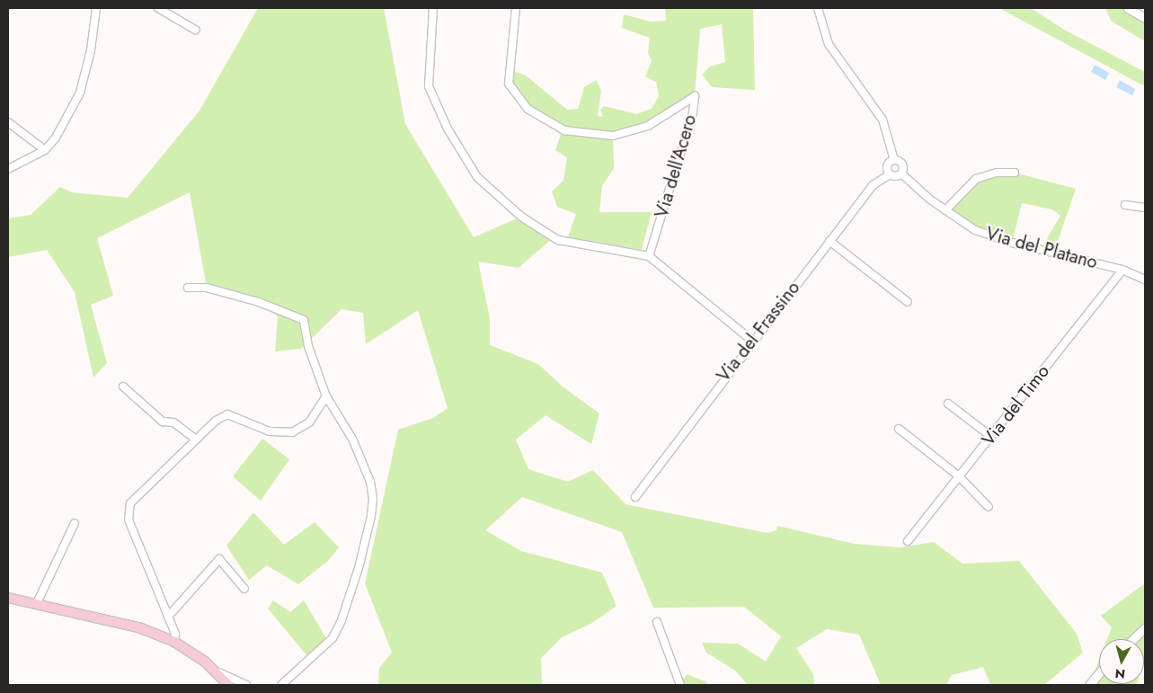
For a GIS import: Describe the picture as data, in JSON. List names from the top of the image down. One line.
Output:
{"streets":{"street":["Via dell'Acero","Via del Platano","Via del Frassino","Via del Timo"]},"crossings":[["Via del Platano","Via del Frassino"],["Via del Platano","Via del Timo"]],"north":"bottom"}
